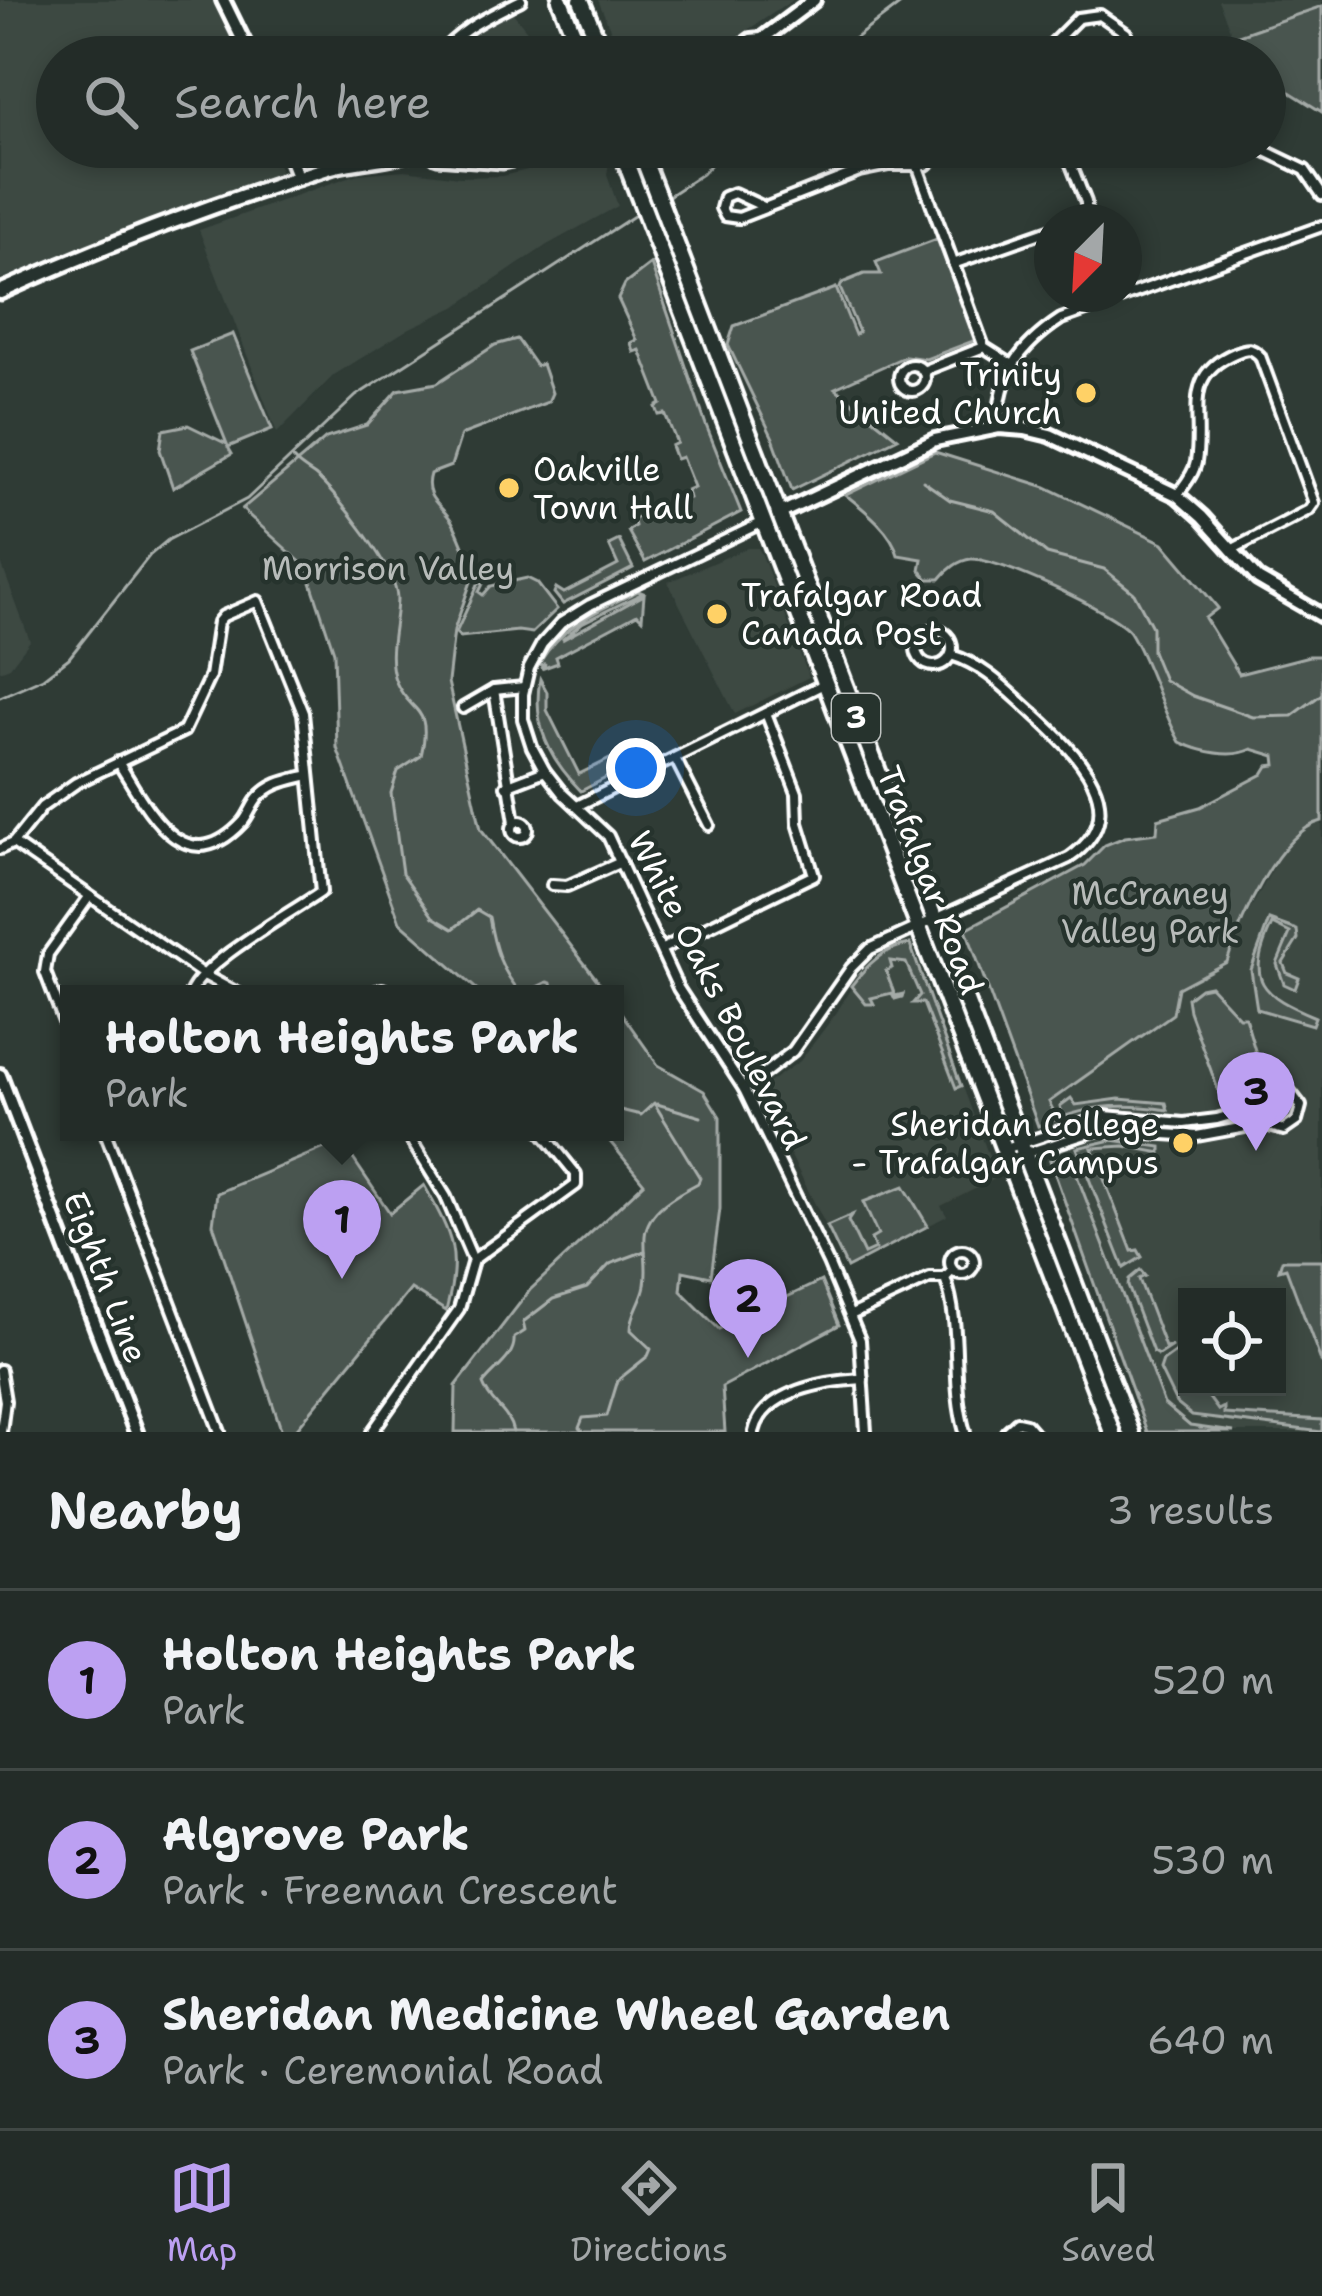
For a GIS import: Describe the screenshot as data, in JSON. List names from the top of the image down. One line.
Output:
{"streets":{"main road":["3","Trafalgar Road"],"street":["White Oaks Boulevard","Eighth Line"]},"parks":["Morrison Valley","McCraney Valley Park"],"places":["Trinity United Church","Oakville Town Hall","Trafalgar Road Canada Post","Sheridan College - Trafalgar Campus"],"north":"bottom left","page":{"search":"Search here","popup":["Holton Heights Park","Park"],"pins":["3","1","2"],"heading":["Nearby","3 results"],"list":[{"mark":"1","name":"Holton Heights Park","note":"Park","value":"520 m"},{"mark":"2","name":"Algrove Park","note":"Park · Freeman Crescent","value":"530 m"},{"mark":"3","name":"Sheridan Medicine Wheel Garden","note":"Park · Ceremonial Road","value":"640 m"}],"nav":["Map","Directions","Saved"]}}
